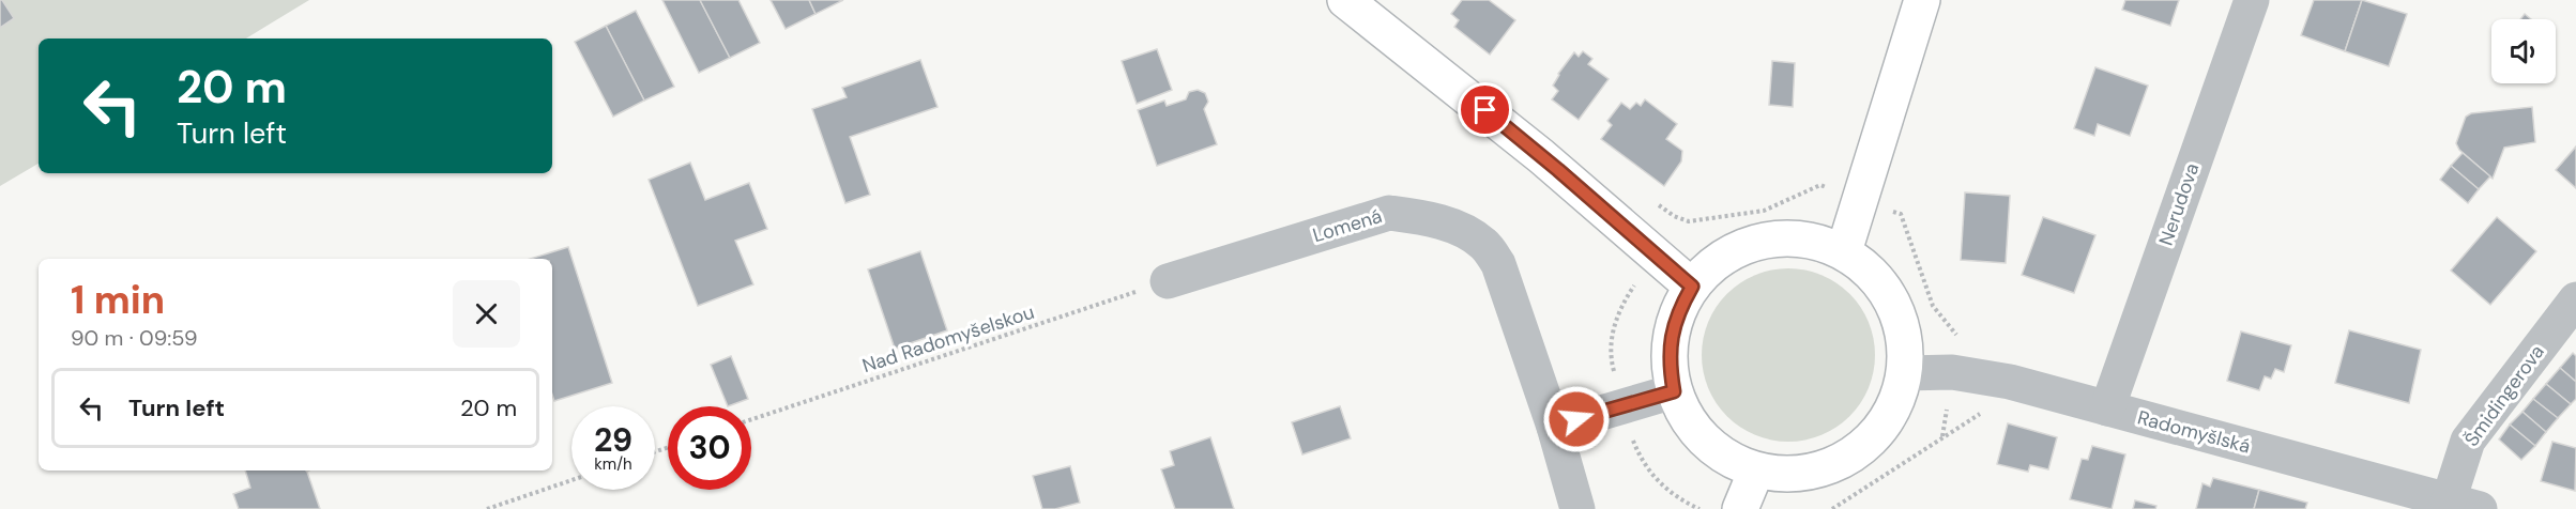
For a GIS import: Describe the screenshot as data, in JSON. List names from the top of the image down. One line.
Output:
{"streets":{"street":["Nerudova","Lomená","Šmidingerova","Radomyšlská"],"path":["Nad Radomyšelskou"]},"crossings":[["Nerudova","Radomyšlská"],["Lomená","Nad Radomyšelskou"],["Šmidingerova","Radomyšlská"]],"page":{"turn":["20 m","Turn left"],"heading":["1 min","90 m · 09:59"],"list":[{"name":"Turn left","value":"20 m"}],"speed":"29 km/h","limit":"30"}}
